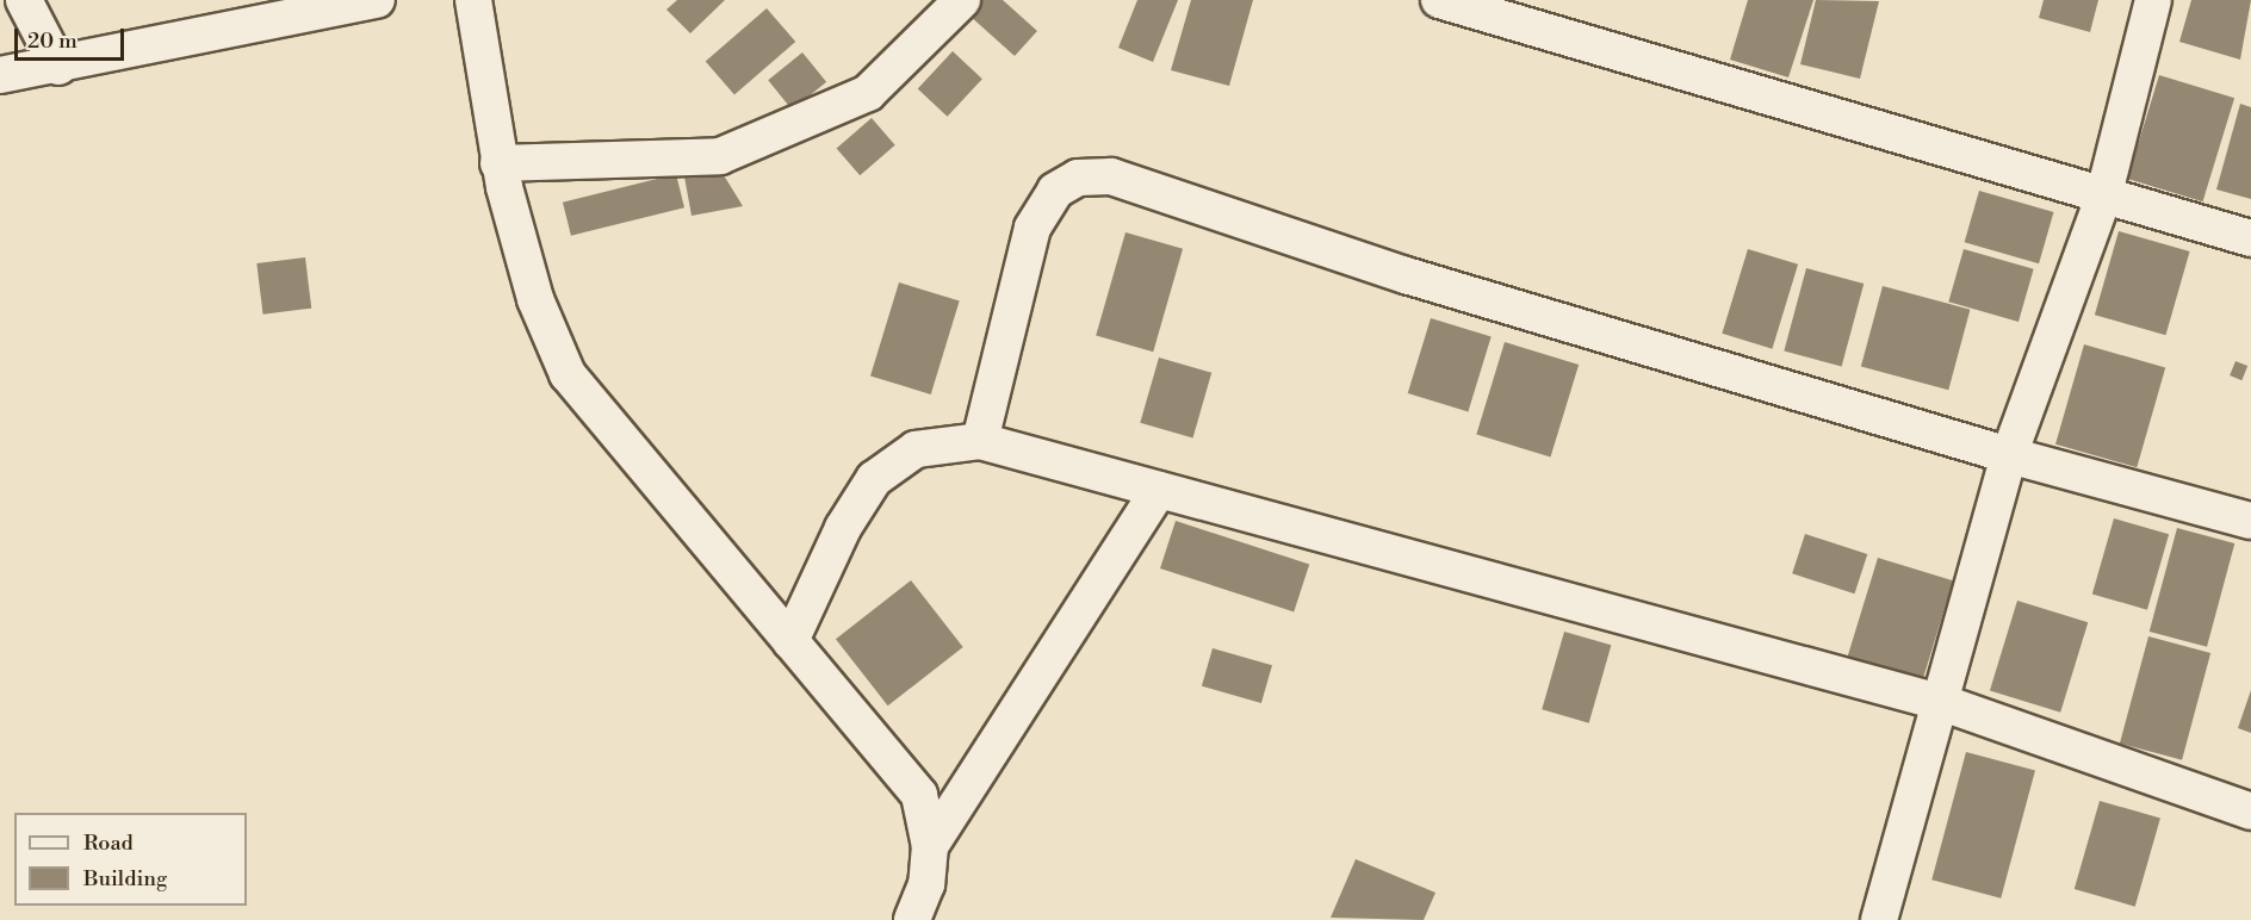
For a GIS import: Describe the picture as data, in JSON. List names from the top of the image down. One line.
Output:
{"legend":["Road","Building"],"scale_bar":"20 m"}
